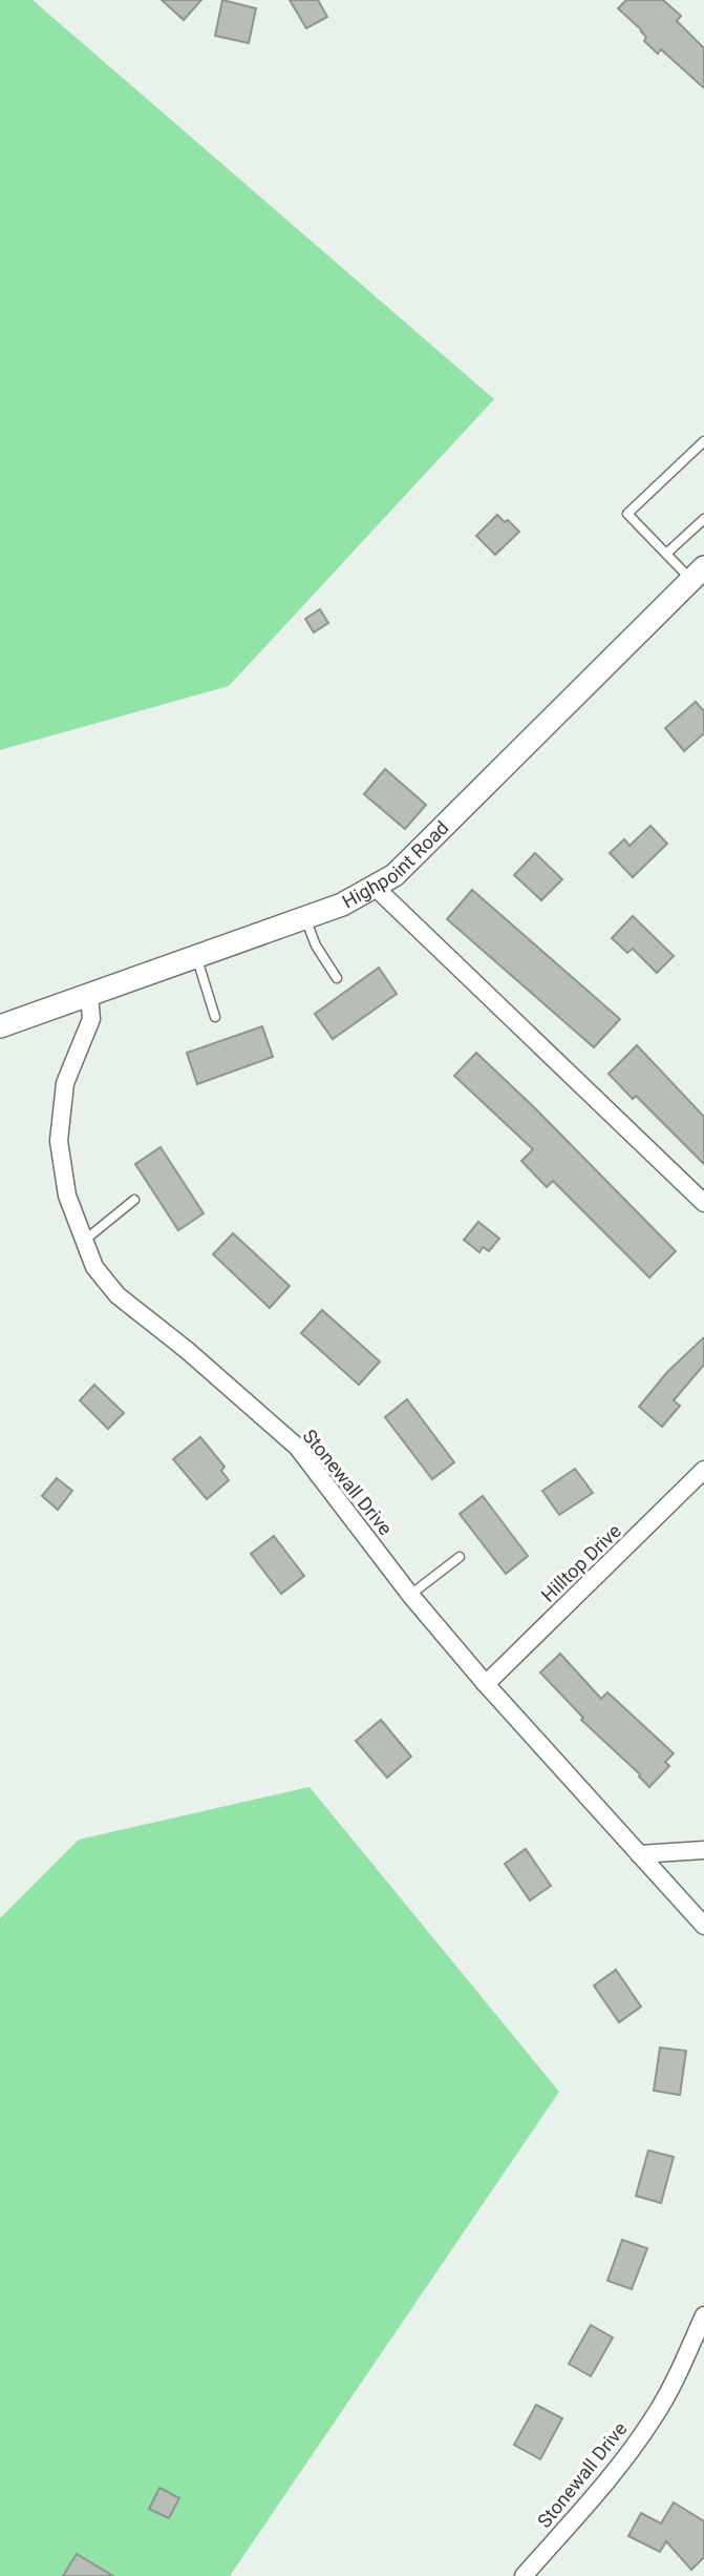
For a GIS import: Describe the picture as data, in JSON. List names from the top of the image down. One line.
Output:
{"streets":{"street":["Highpoint Road","Stonewall Drive","Hilltop Drive"]},"crossings":[["Highpoint Road","Stonewall Drive"],["Stonewall Drive","Hilltop Drive"]]}
